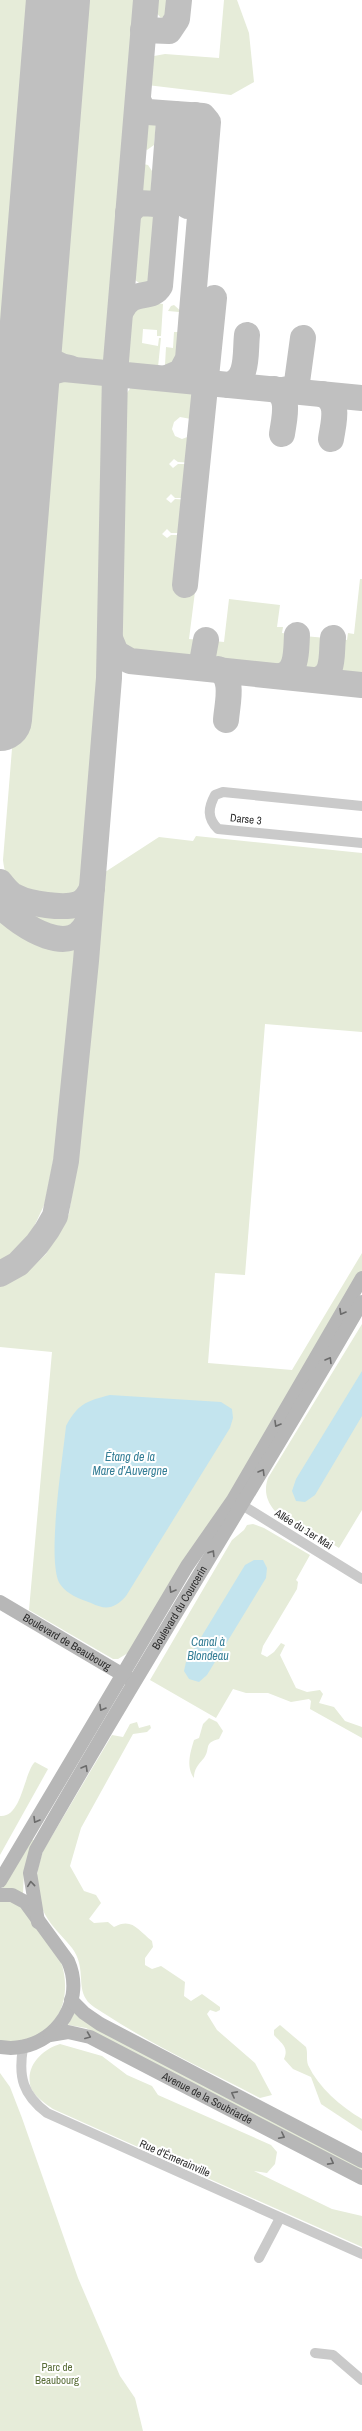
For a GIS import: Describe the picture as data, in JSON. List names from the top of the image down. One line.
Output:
{"streets":{"main road":["Boulevard du Courcerin","Boulevard de Beaubourg","Avenue de la Soubriarde"],"street":["Darse 3","Allée du 1er Mai","Rue d'Émerainville"]},"crossings":[["Allée du 1er Mai","Boulevard du Courcerin"],["Boulevard du Courcerin","Boulevard de Beaubourg"]],"water":["Étang de la Mare d’Auvergne","Canal à Blondeau"],"parks":["Parc de Beaubourg"]}
